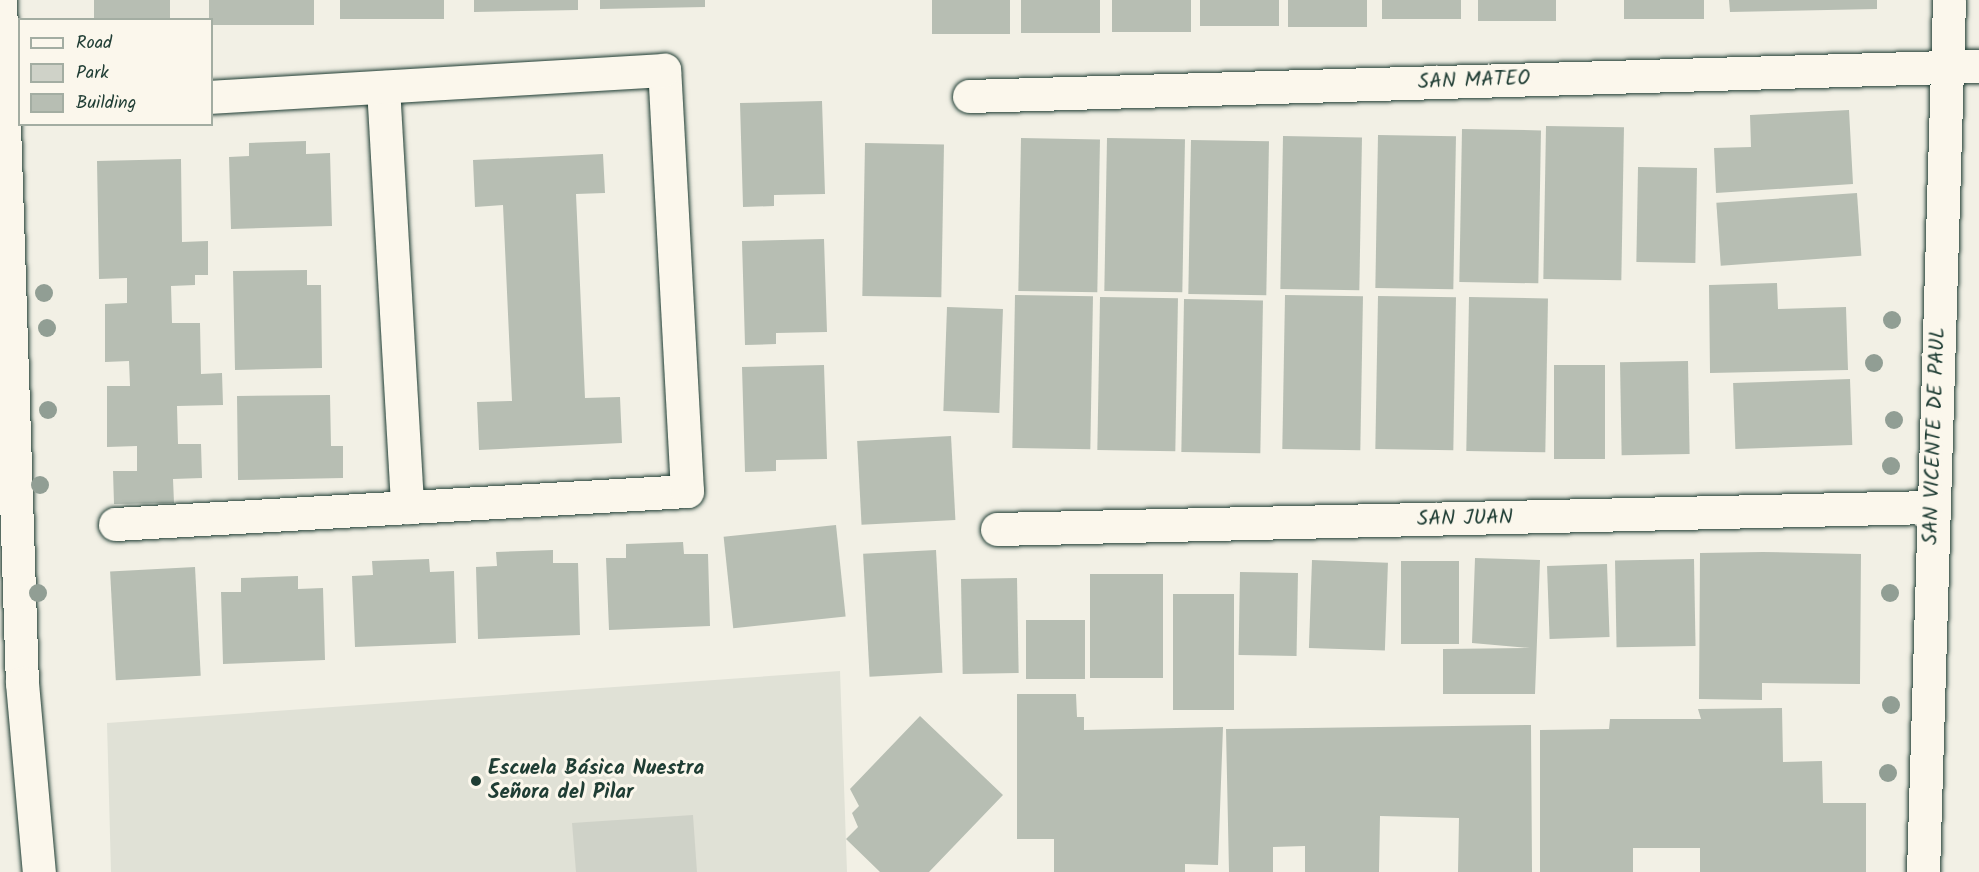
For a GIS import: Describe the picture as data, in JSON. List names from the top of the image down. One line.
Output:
{"streets":{"street":["SAN MATEO","SAN VICENTE DE PAUL","SAN JUAN"]},"crossings":[["SAN MATEO","SAN VICENTE DE PAUL"],["SAN VICENTE DE PAUL","SAN JUAN"]],"places":["Escuela Básica Nuestra Señora del Pilar"],"legend":["Road","Park","Building"]}
